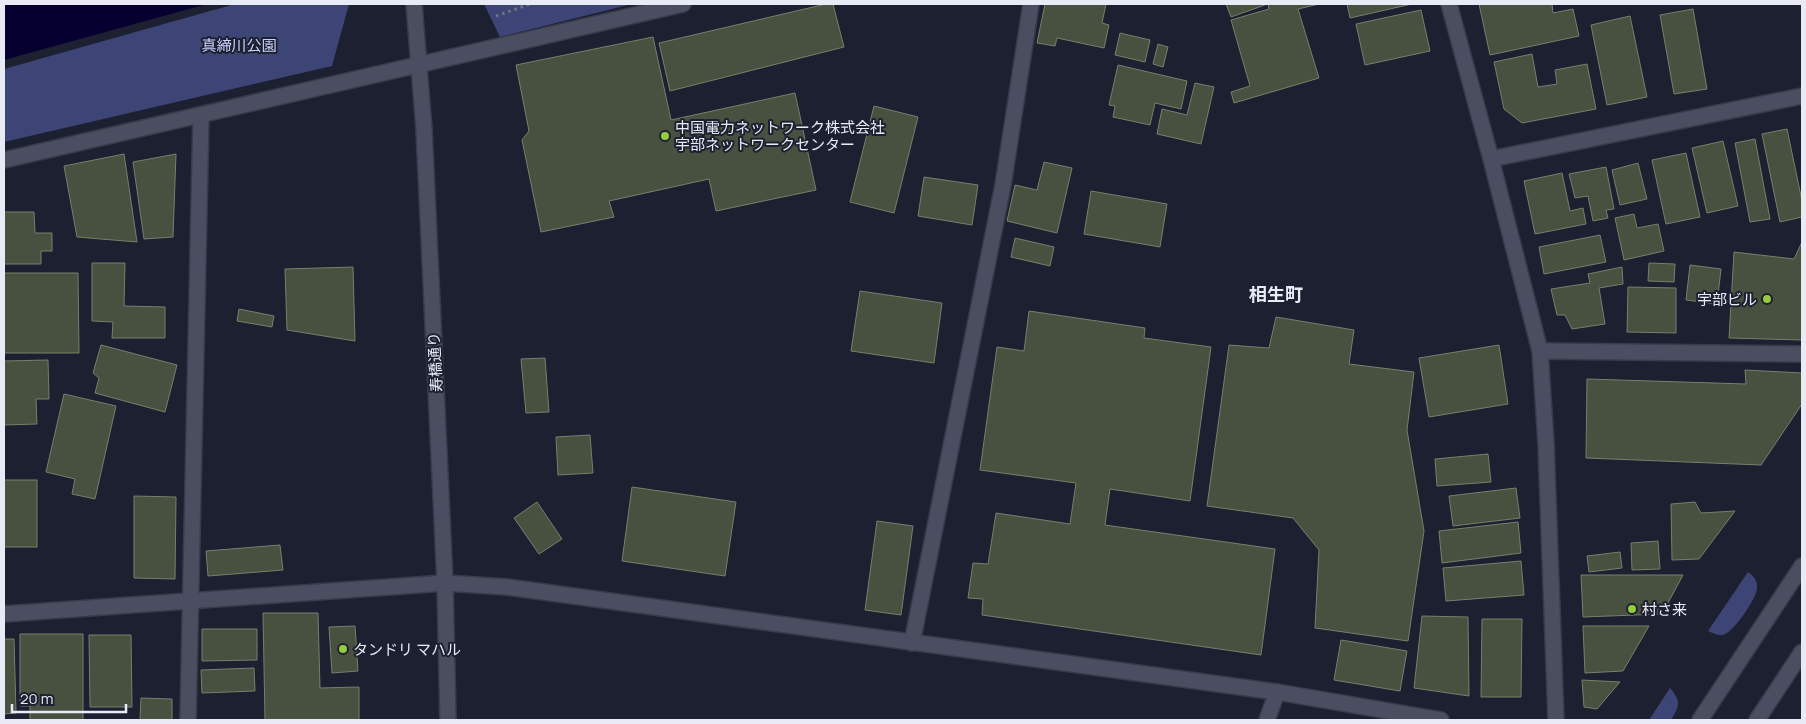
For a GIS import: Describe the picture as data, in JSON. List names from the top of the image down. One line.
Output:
{"streets":{"street":["寿橋通り"]},"districts":["相生町"],"parks":["真締川公園"],"places":["中国電力ネットワーク株式会社 宇部ネットワークセンター","宇部ビル","村さ来","タンドリ マハル"],"scale_bar":"20 m"}
